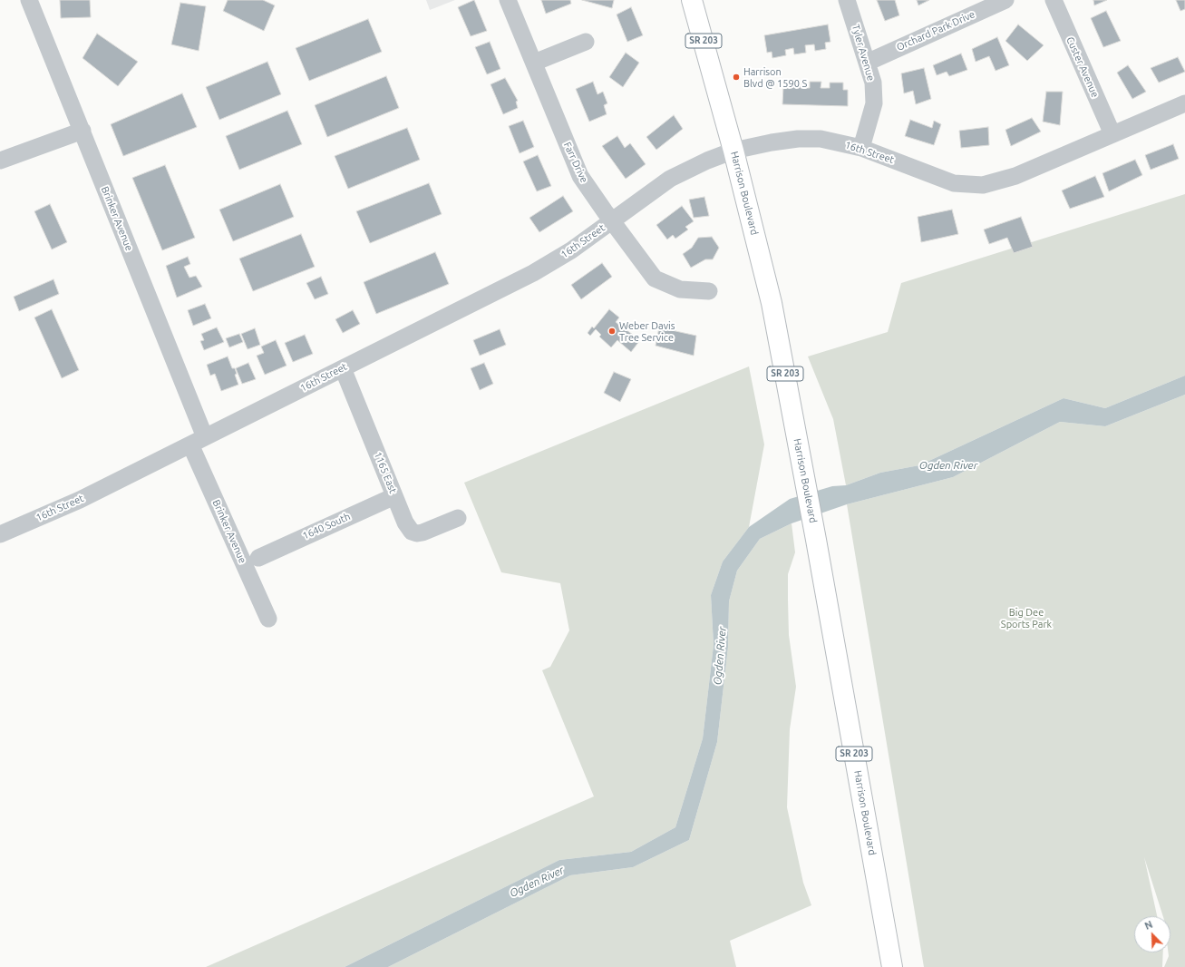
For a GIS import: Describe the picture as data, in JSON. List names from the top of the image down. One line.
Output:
{"streets":{"main road":["SR 203","Harrison Boulevard"],"street":["Orchard Park Drive","Tyler Avenue","Custer Avenue","16th Street","Farr Drive","Brinker Avenue","1165 East","1640 South"]},"crossings":[["Orchard Park Drive","Tyler Avenue"],["Tyler Avenue","16th Street"],["Custer Avenue","16th Street"],["16th Street","Farr Drive"],["16th Street","Harrison Boulevard"],["16th Street","Brinker Avenue"],["16th Street","1165 East"],["1165 East","1640 South"]],"water":["Ogden River"],"parks":["Big Dee Sports Park"],"places":["Harrison Blvd @ 1590 S","Weber Davis Tree Service"],"north":"top left"}
